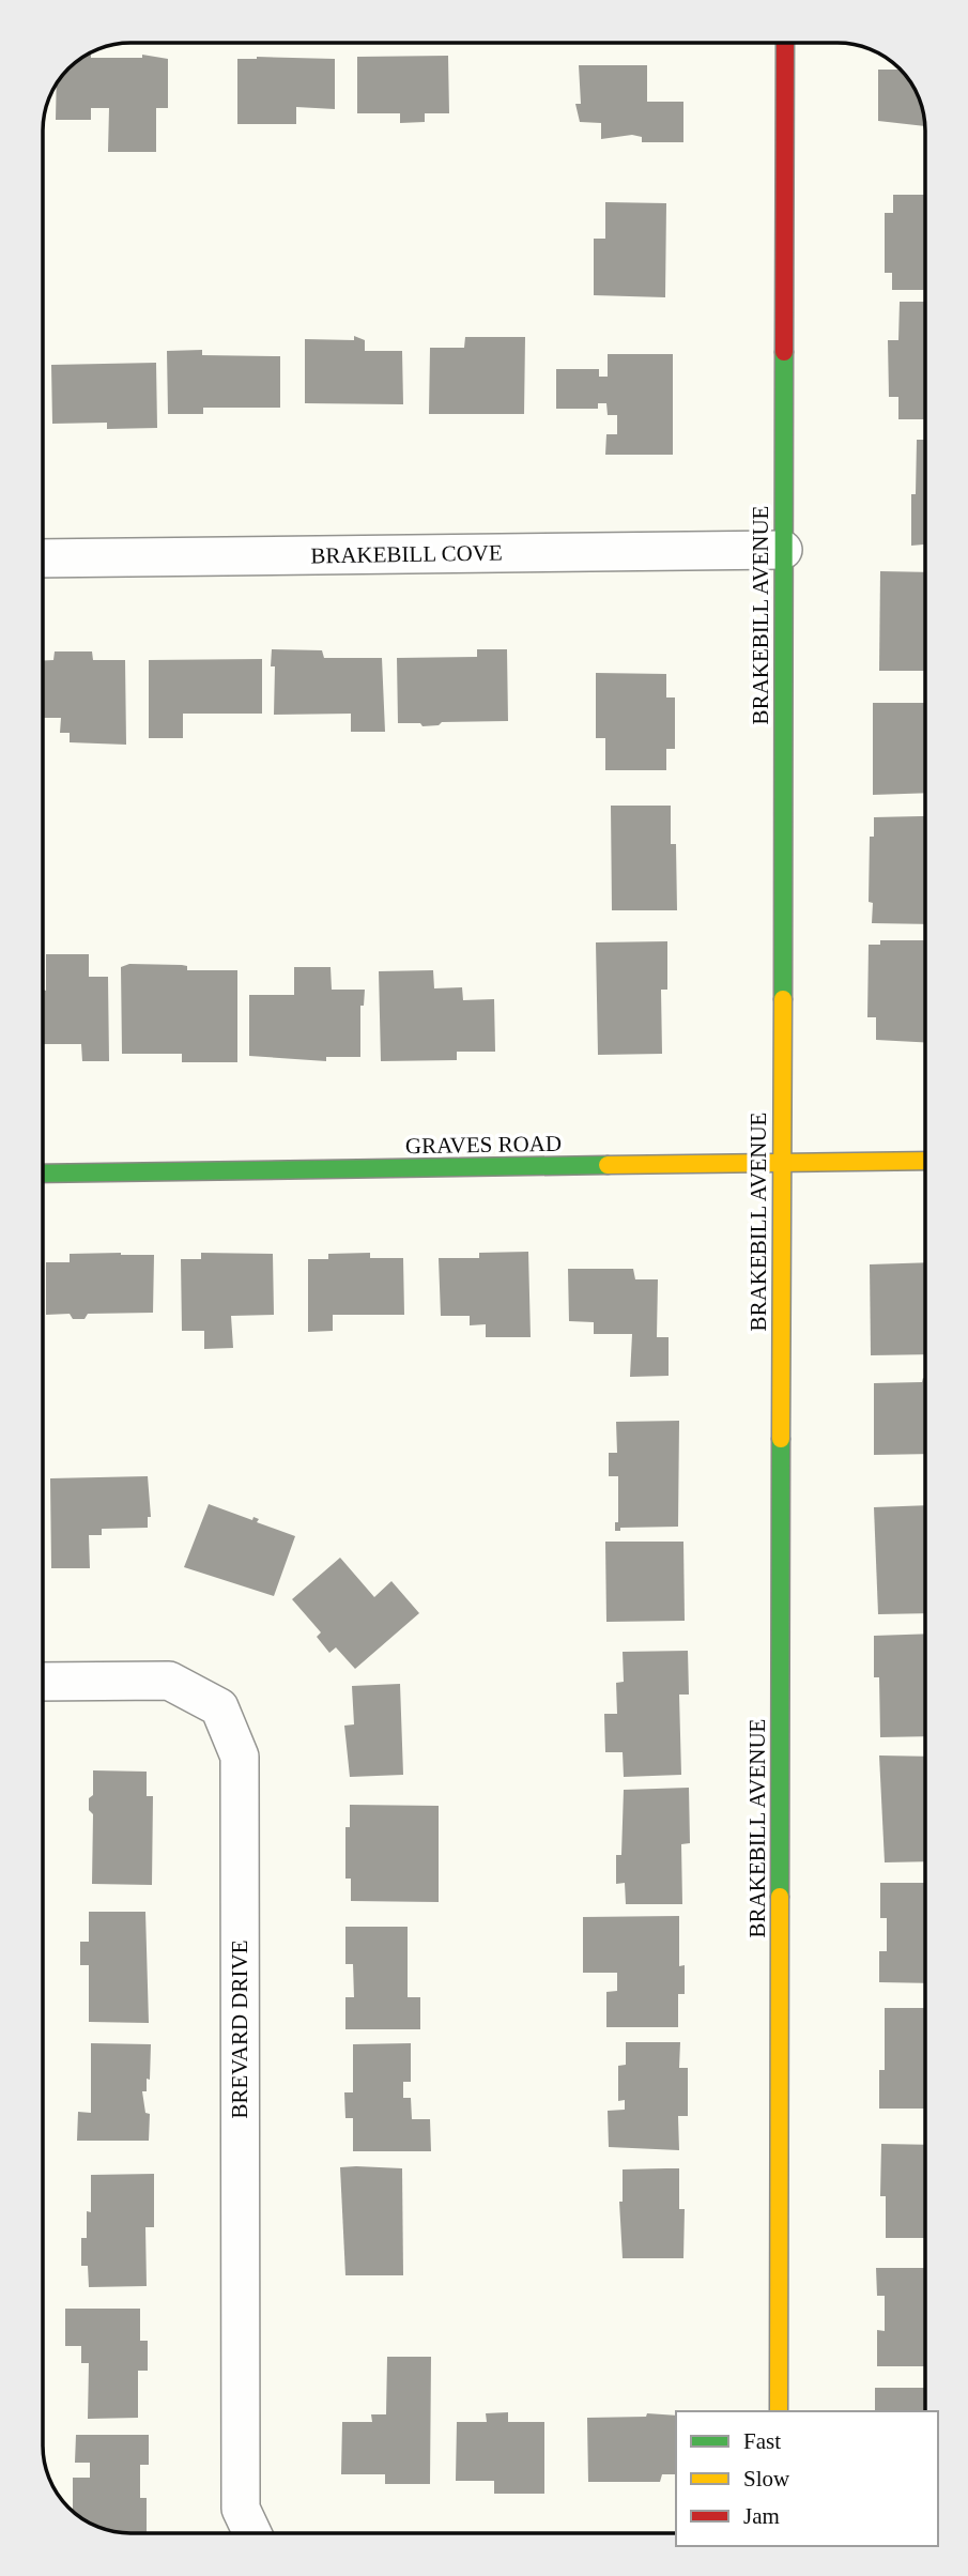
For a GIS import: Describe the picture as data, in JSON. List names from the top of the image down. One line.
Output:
{"streets":{"street":["BRAKEBILL COVE","BRAKEBILL AVENUE","GRAVES ROAD","BREVARD DRIVE"]},"crossings":[["BRAKEBILL COVE","BRAKEBILL AVENUE"],["BRAKEBILL AVENUE","GRAVES ROAD"]],"legend":["Fast","Slow","Jam"]}
